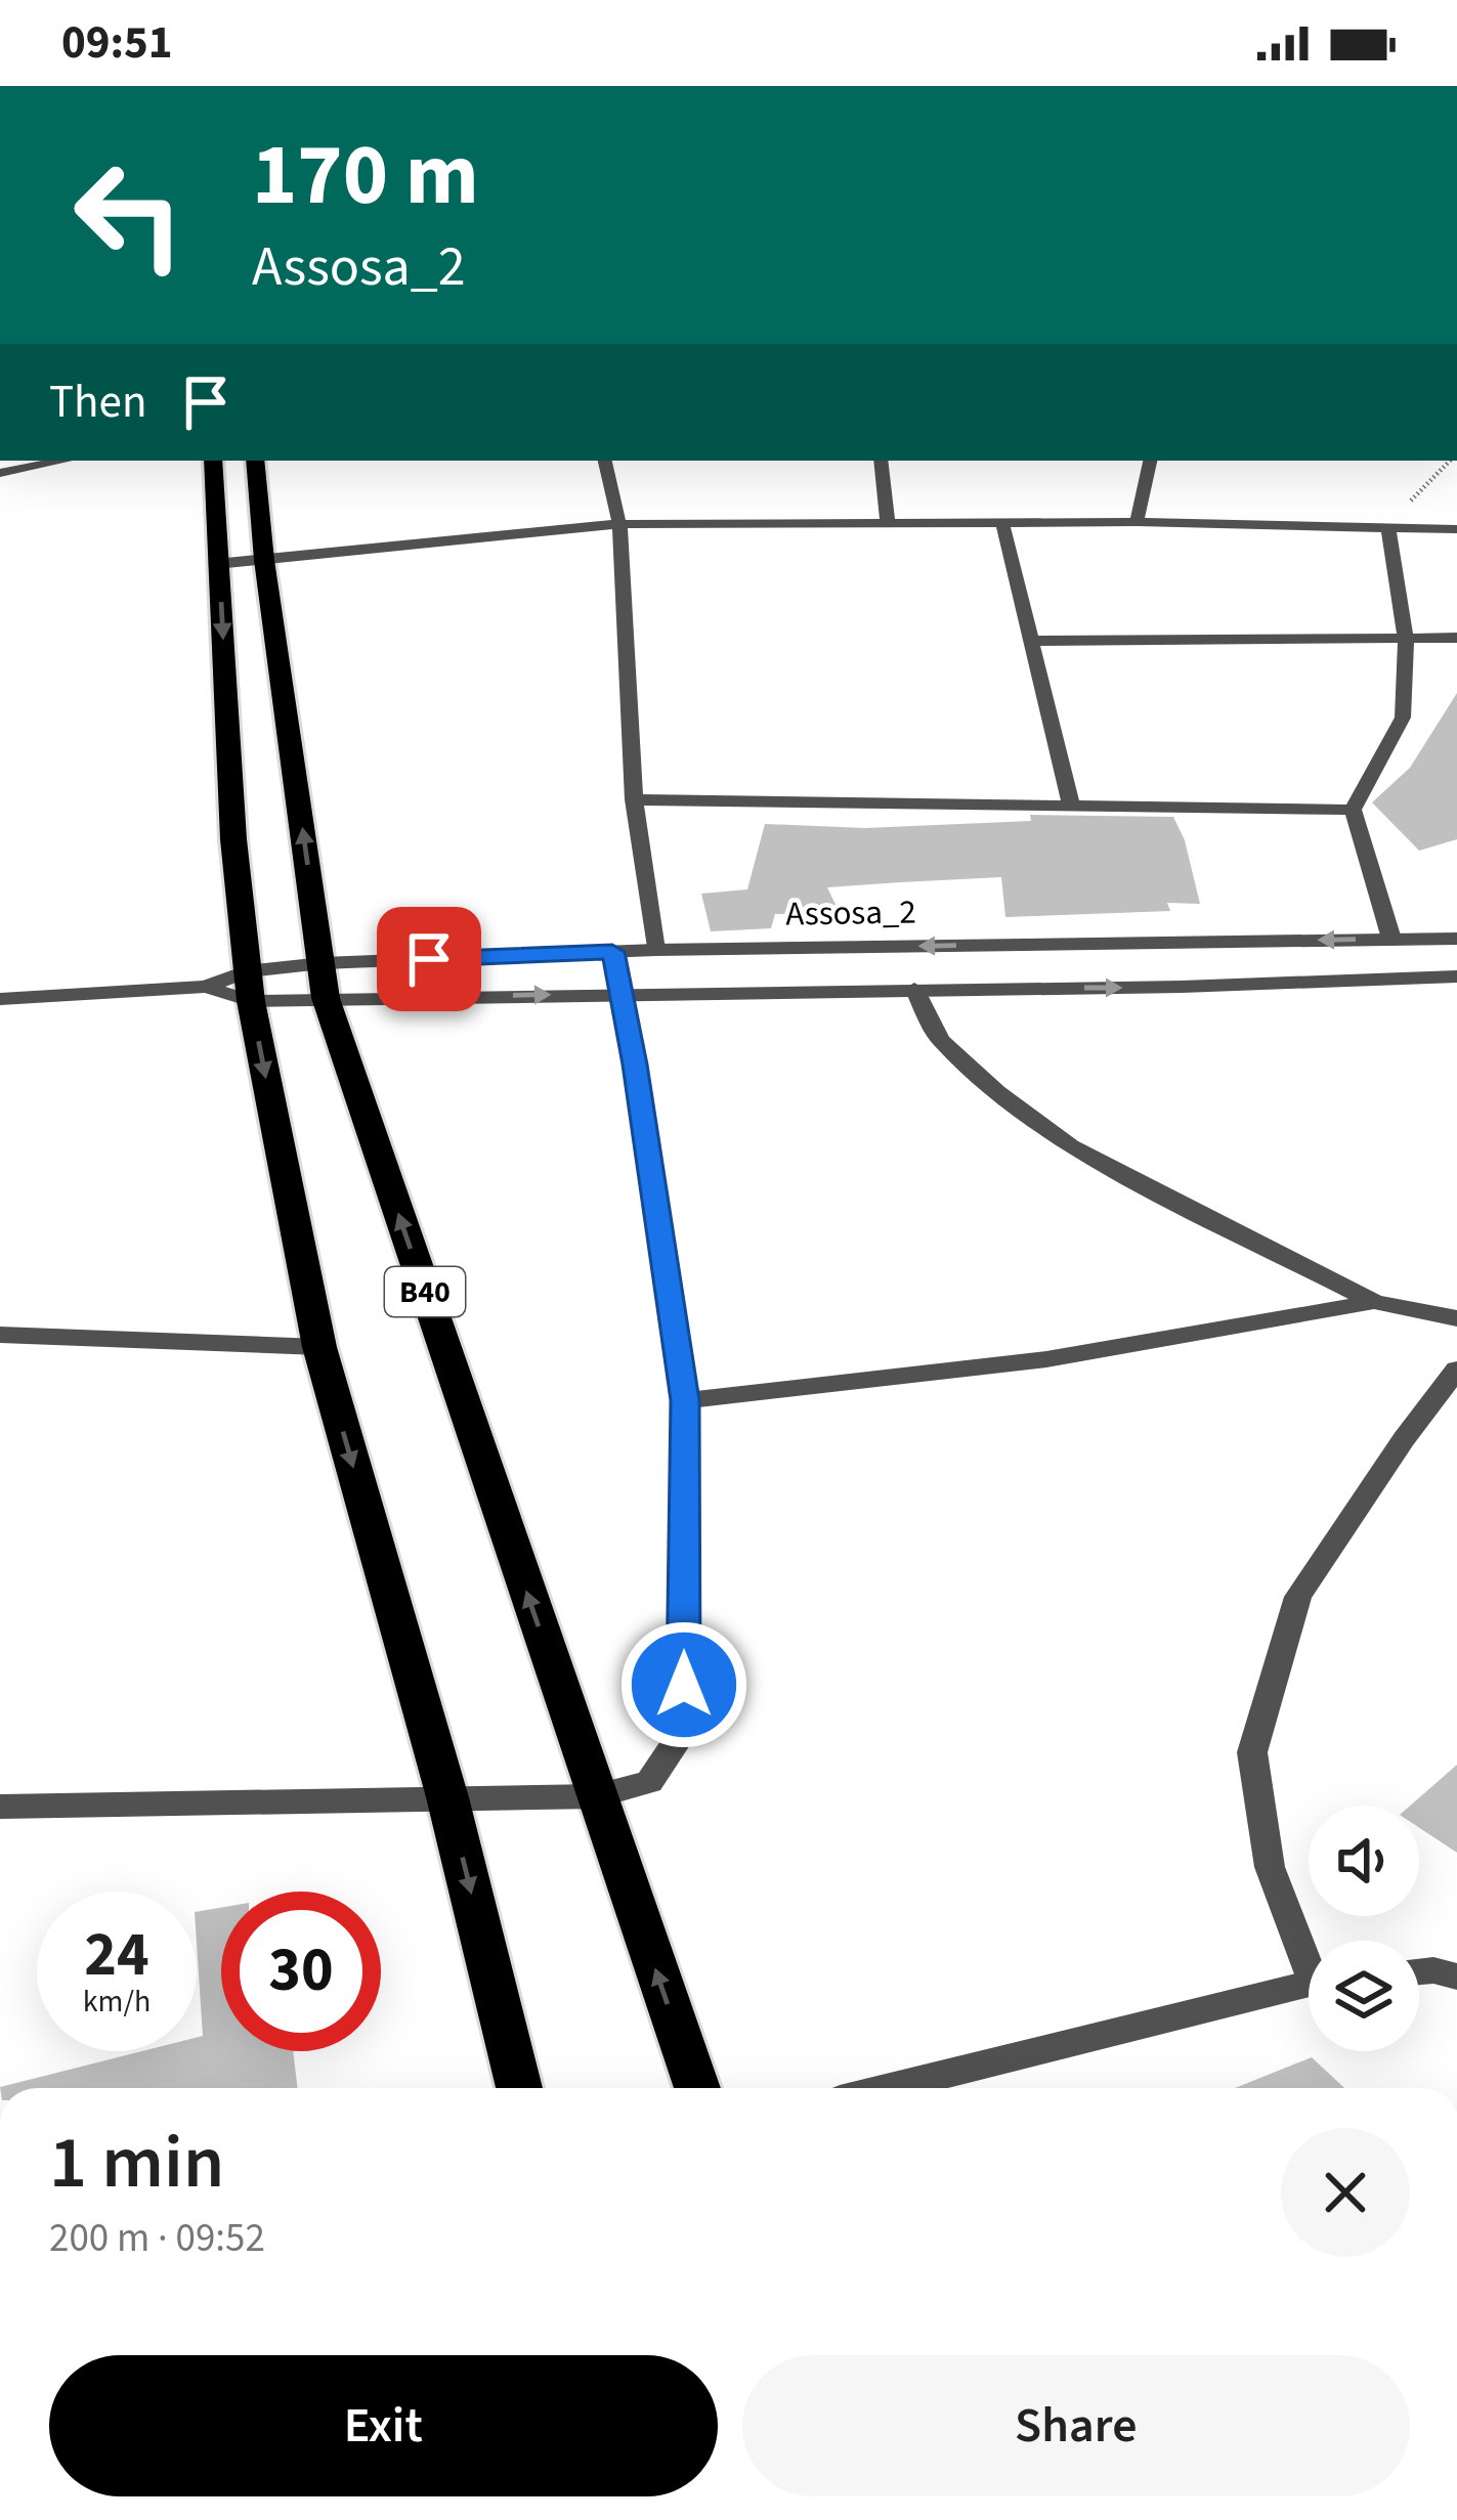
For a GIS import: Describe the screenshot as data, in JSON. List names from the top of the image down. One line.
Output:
{"streets":{"highway":["B40"],"street":["Assosa_2"]},"crossings":[["Assosa_2","B40"]],"page":{"status":"09:51","turn":["170 m","Assosa_2"],"then":"Then","speed":"24 km/h","limit":"30","heading":["1 min","200 m · 09:52"],"buttons":["Exit","Share"]}}
